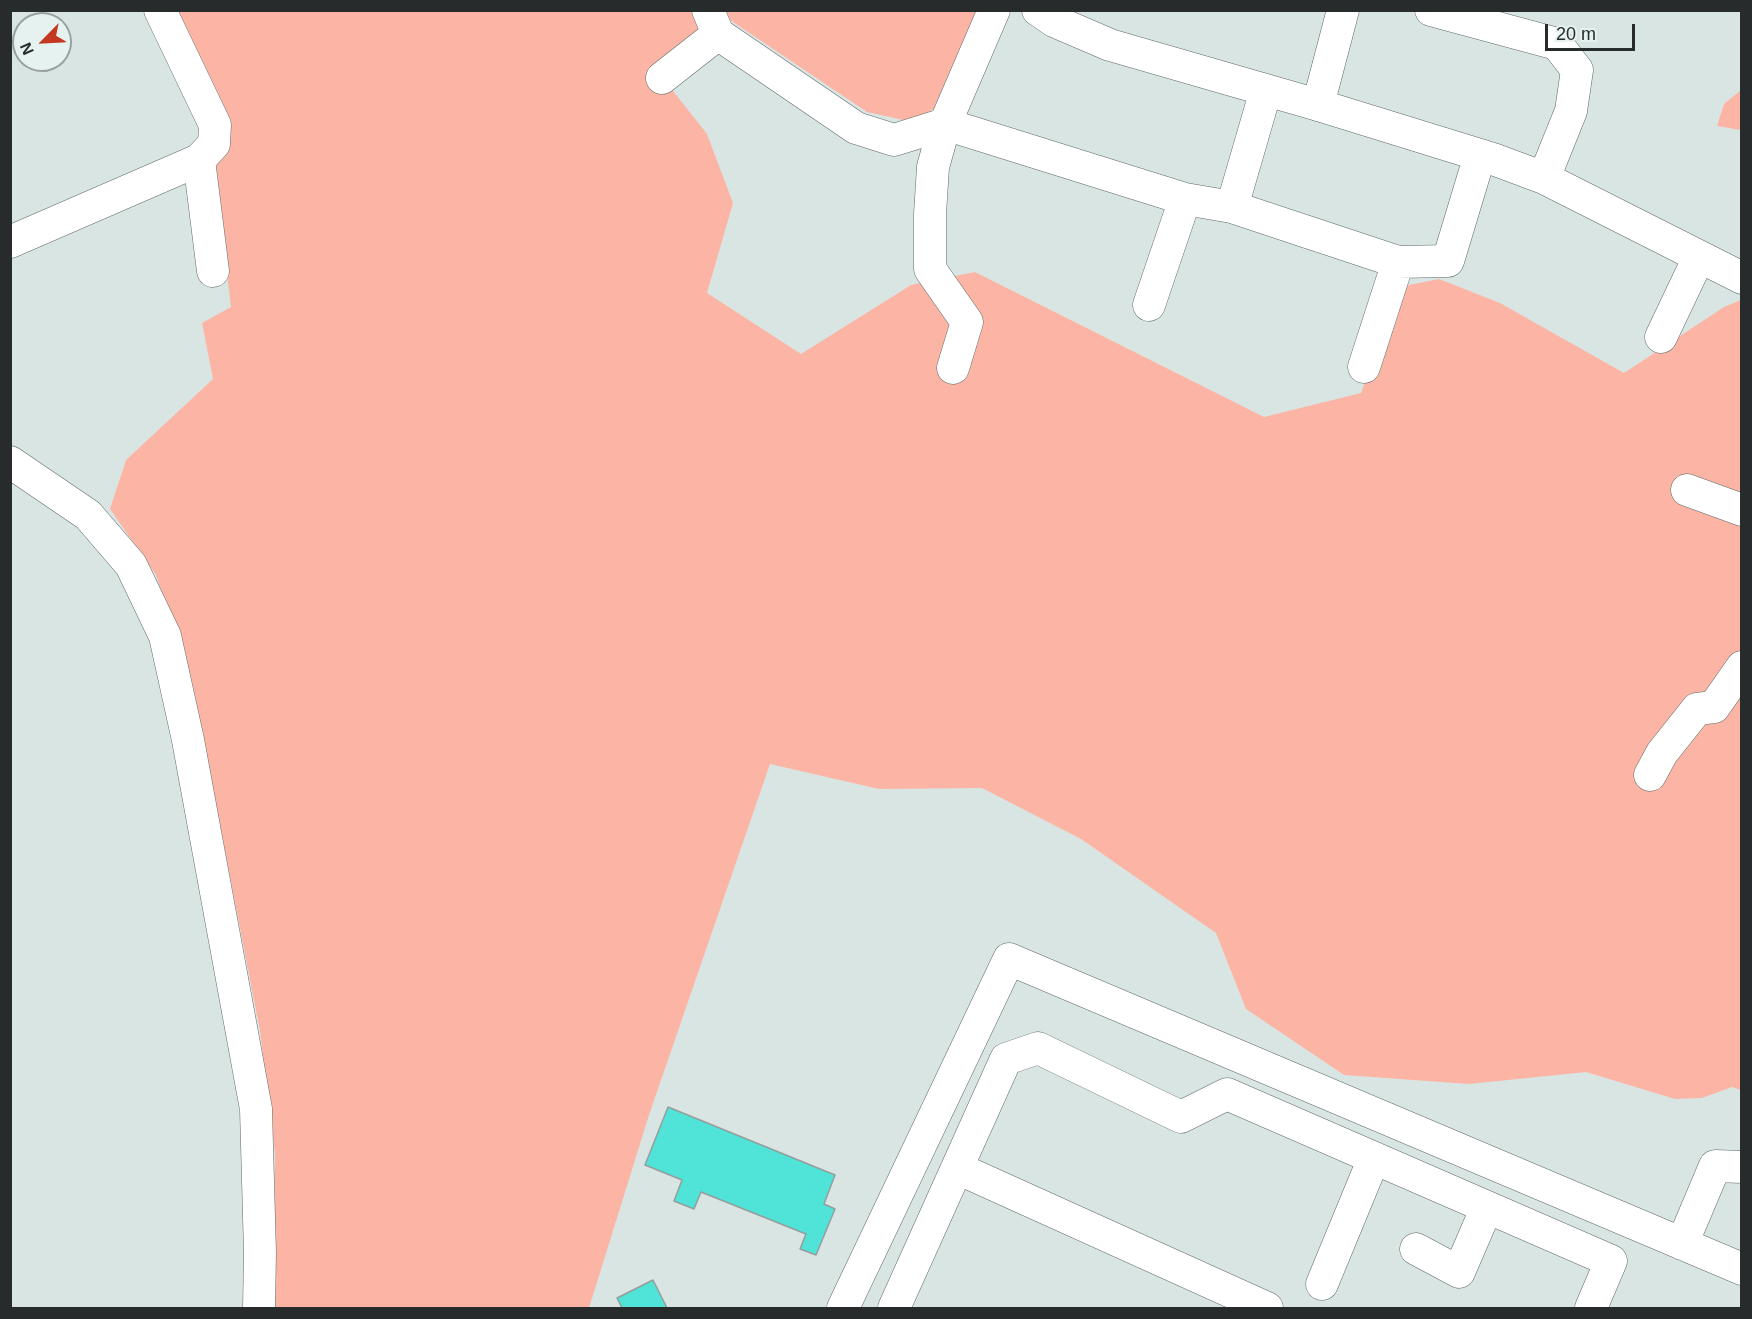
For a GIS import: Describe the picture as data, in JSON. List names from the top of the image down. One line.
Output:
{"scale_bar":"20 m","north":"bottom left"}
